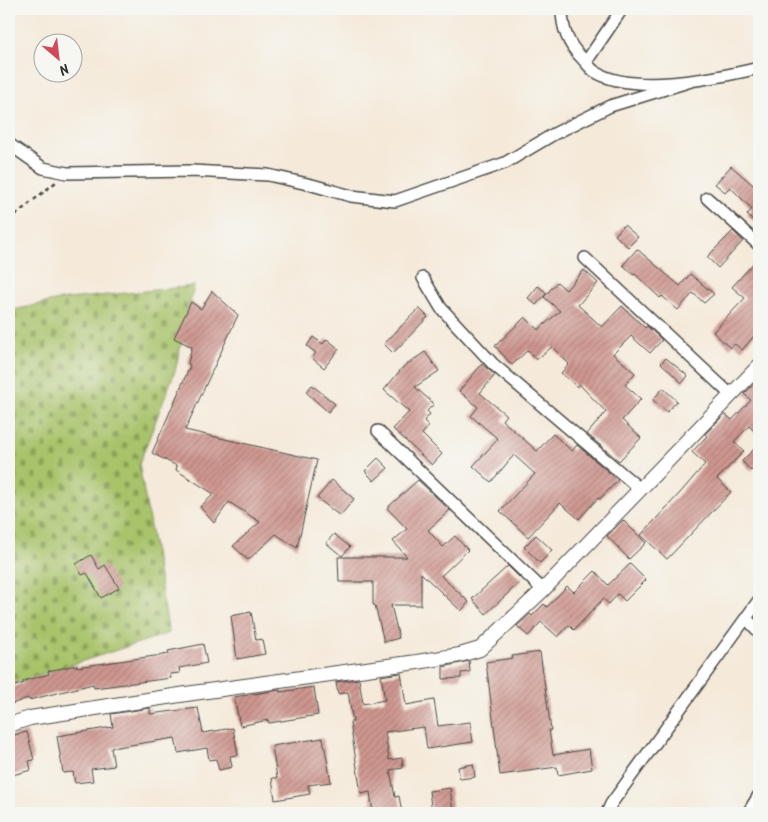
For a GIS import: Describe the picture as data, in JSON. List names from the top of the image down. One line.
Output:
{"north":"bottom right"}
